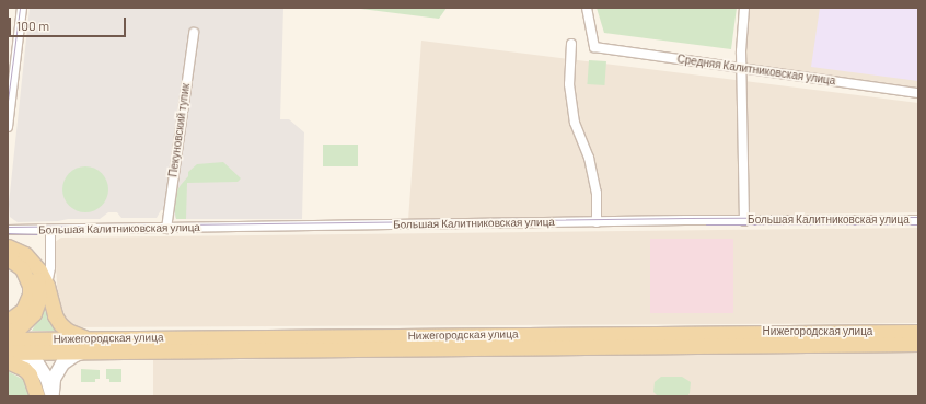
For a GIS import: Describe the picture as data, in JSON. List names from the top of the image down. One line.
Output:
{"streets":{"main road":["Нижегородская улица"],"street":["Средняя Калитниковская улица","Пекуновский тупик","Большая Калитниковская улица"]},"crossings":[["Пекуновский тупик","Большая Калитниковская улица"]],"scale_bar":"100 m"}
